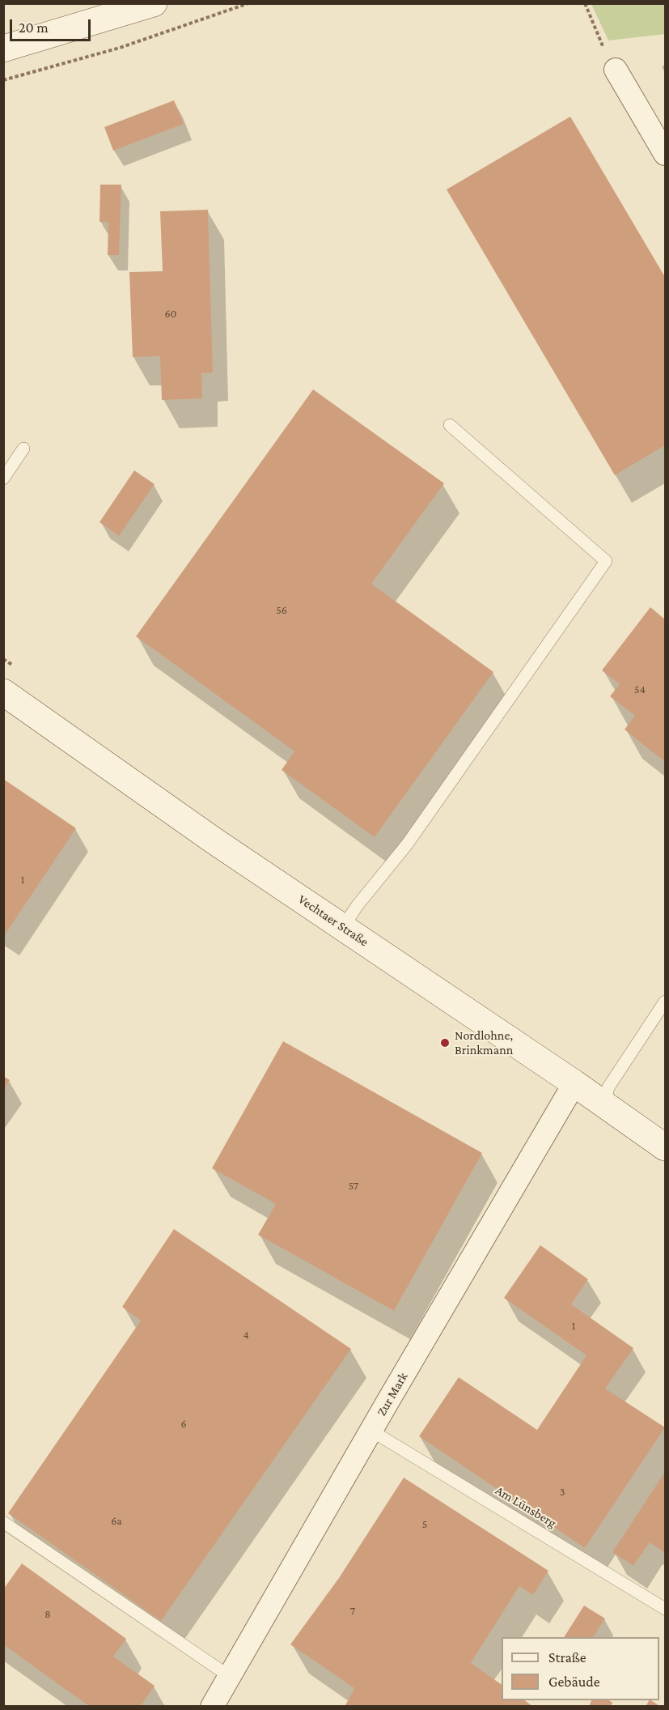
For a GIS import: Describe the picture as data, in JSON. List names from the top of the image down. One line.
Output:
{"streets":{"main road":["Vechtaer Straße"],"street":["Zur Mark"],"lane":["Am Lünsberg"]},"crossings":[["Vechtaer Straße","Zur Mark"],["Zur Mark","Am Lünsberg"]],"places":["Nordlohne, Brinkmann"],"house_numbers":["60","56","54","1","57","1","4","6","3","6a","5","7","8"],"legend":["Straße","Gebäude"],"scale_bar":"20 m"}
